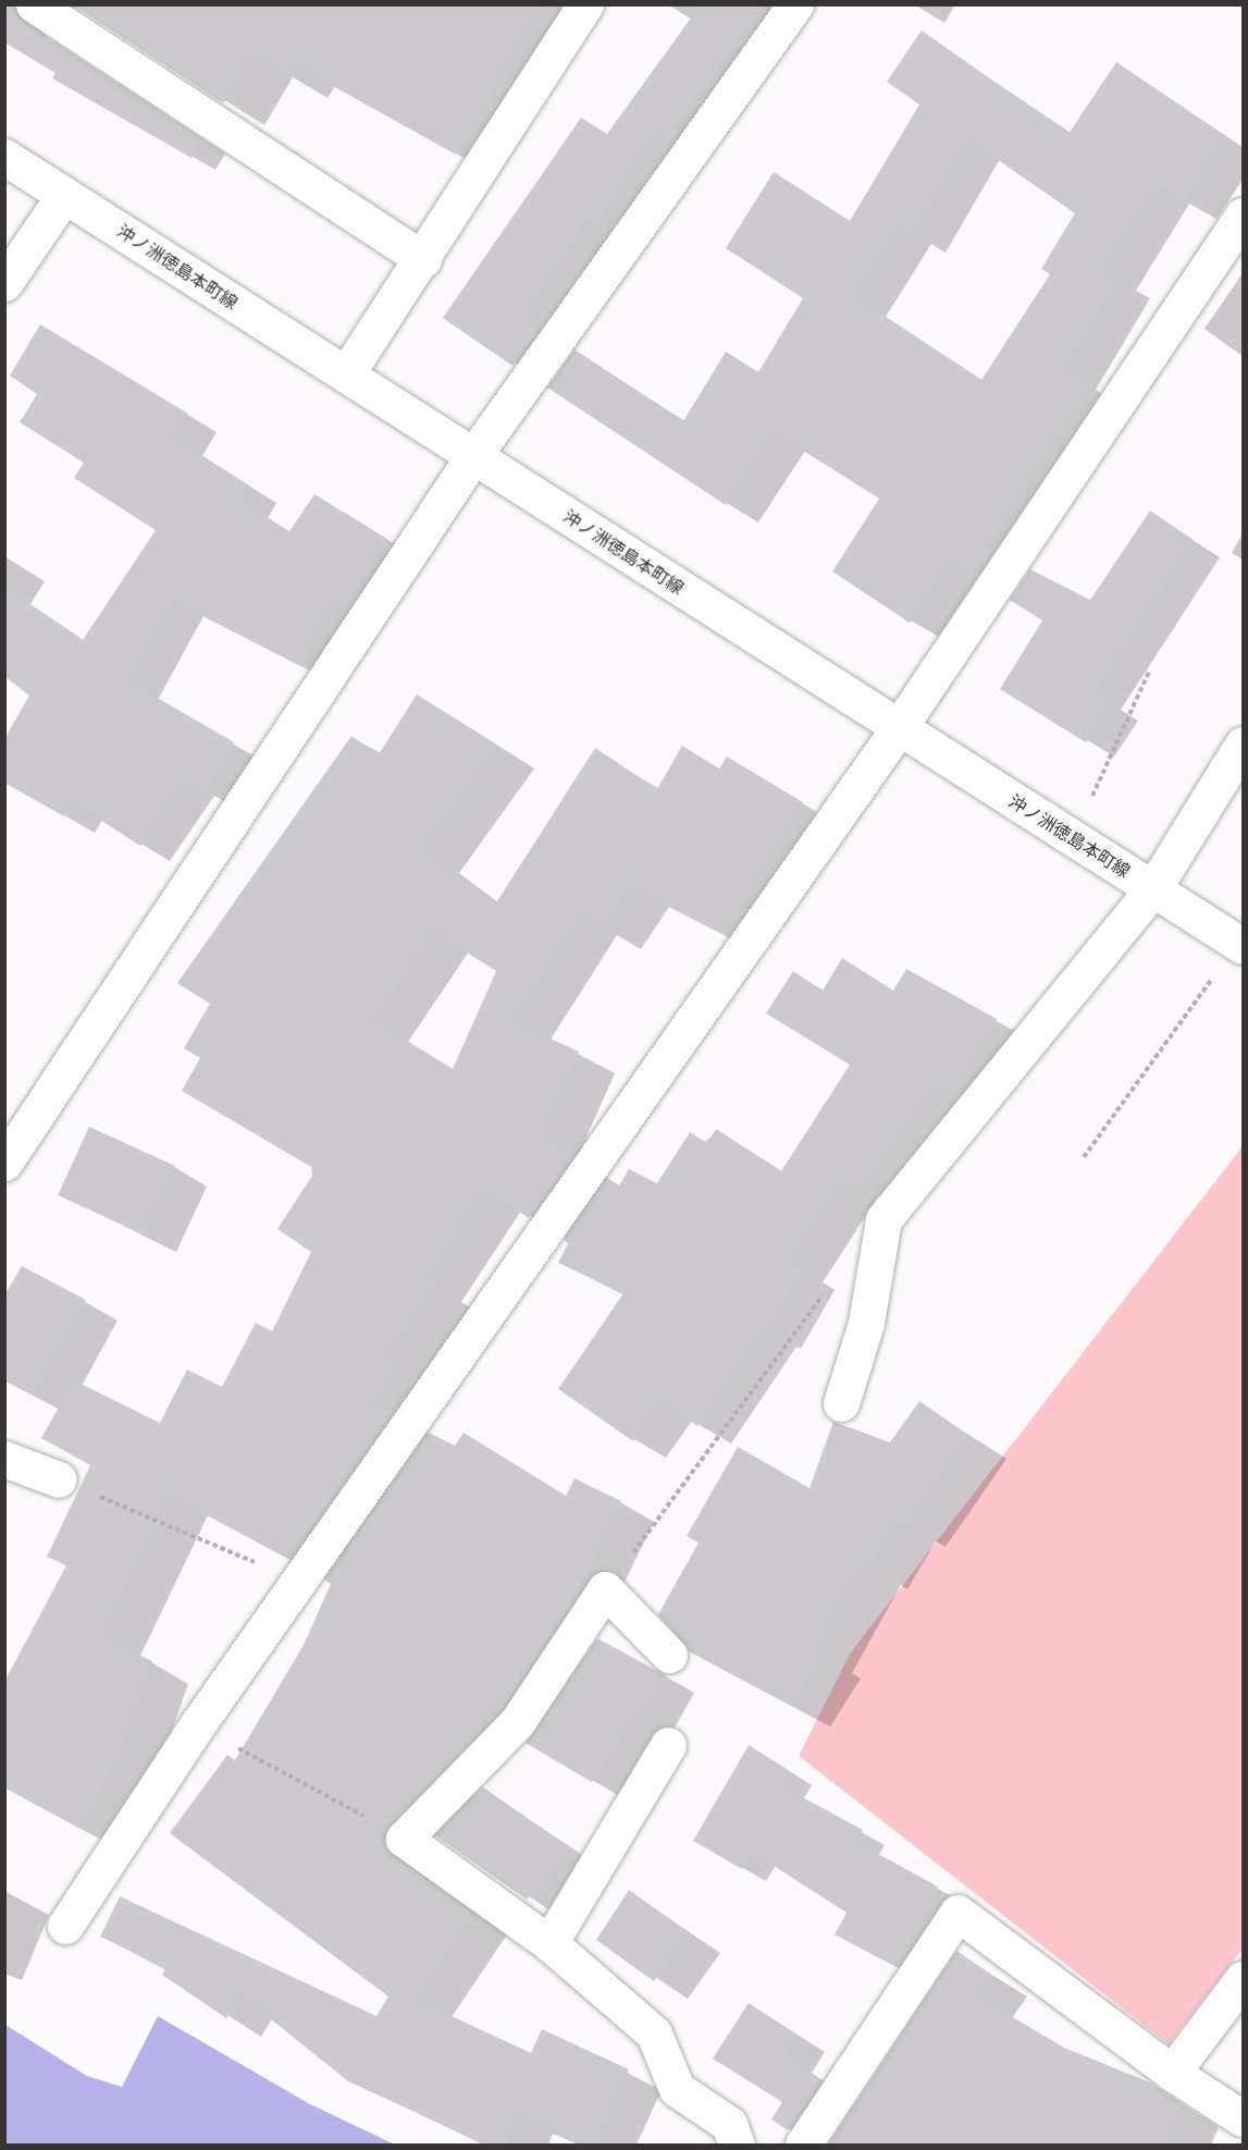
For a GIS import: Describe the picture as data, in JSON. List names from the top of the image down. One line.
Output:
{"streets":{"street":["沖ノ洲徳島本町線"]}}
